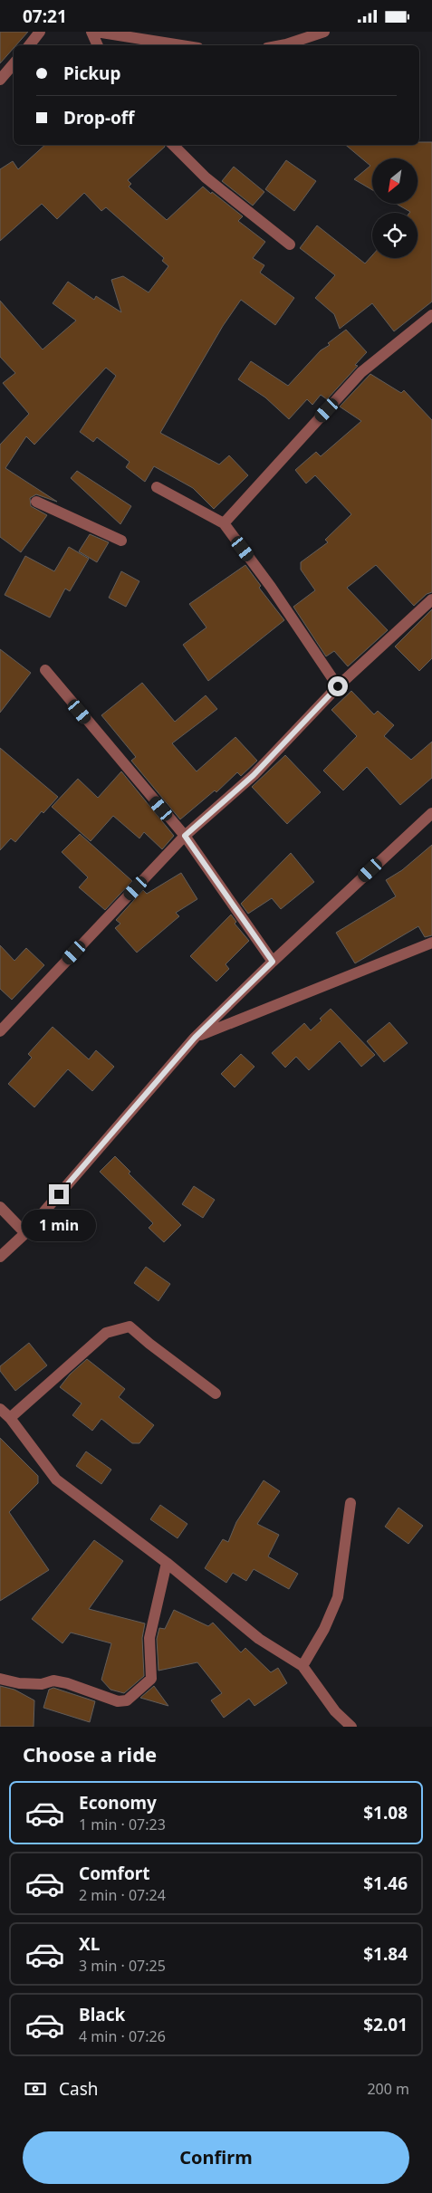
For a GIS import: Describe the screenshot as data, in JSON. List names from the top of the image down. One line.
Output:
{"north":"bottom left","page":{"status":"07:21","banner":["Pickup","Drop-off"],"bubble":"1 min","heading":"Choose a ride","list":[{"name":"Economy","note":"1 min · 07:23","value":"$1.08"},{"name":"Comfort","note":"2 min · 07:24","value":"$1.46"},{"name":"XL","note":"3 min · 07:25","value":"$1.84"},{"name":"Black","note":"4 min · 07:26","value":"$2.01"}],"pay":["Cash","200 m"],"buttons":"Confirm"}}
